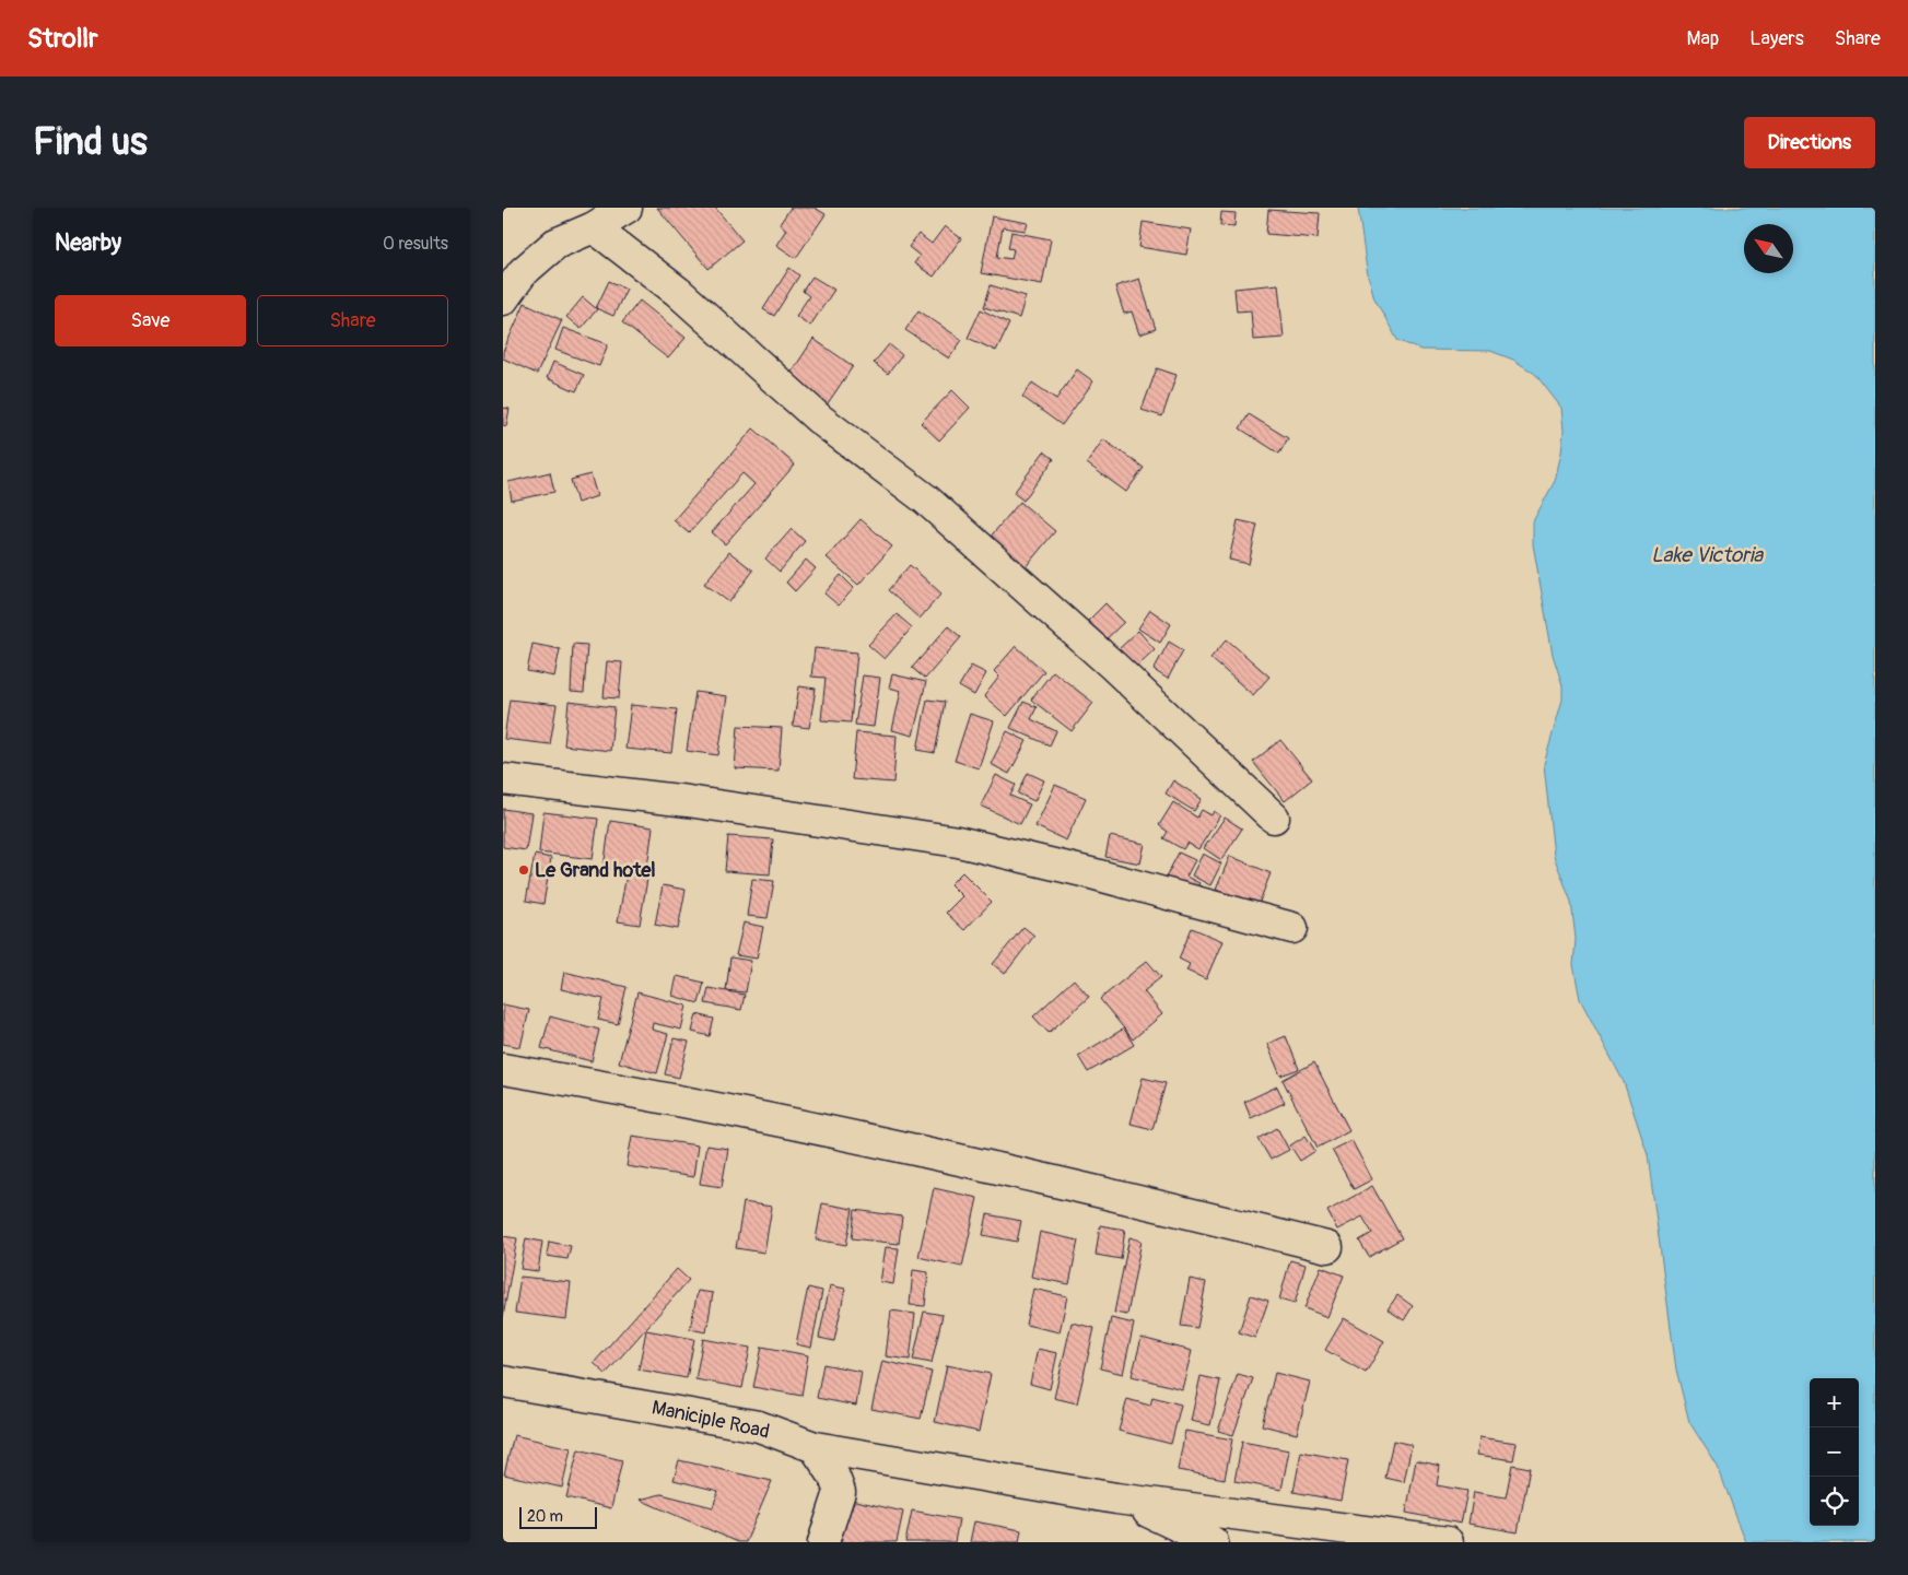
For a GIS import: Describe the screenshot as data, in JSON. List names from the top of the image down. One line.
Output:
{"streets":{"street":["Maniciple Road"]},"water":["Lake Victoria"],"places":["Le Grand hotel"],"scale_bar":"20 m","north":"top left","page":{"header":"Strollr","nav":["Map","Layers","Share"],"buttons":["Directions",["Save","Share"]],"title":"Find us","heading":["Nearby","0 results"],"map_buttons":["+","−"],"scale":"20 m"}}
